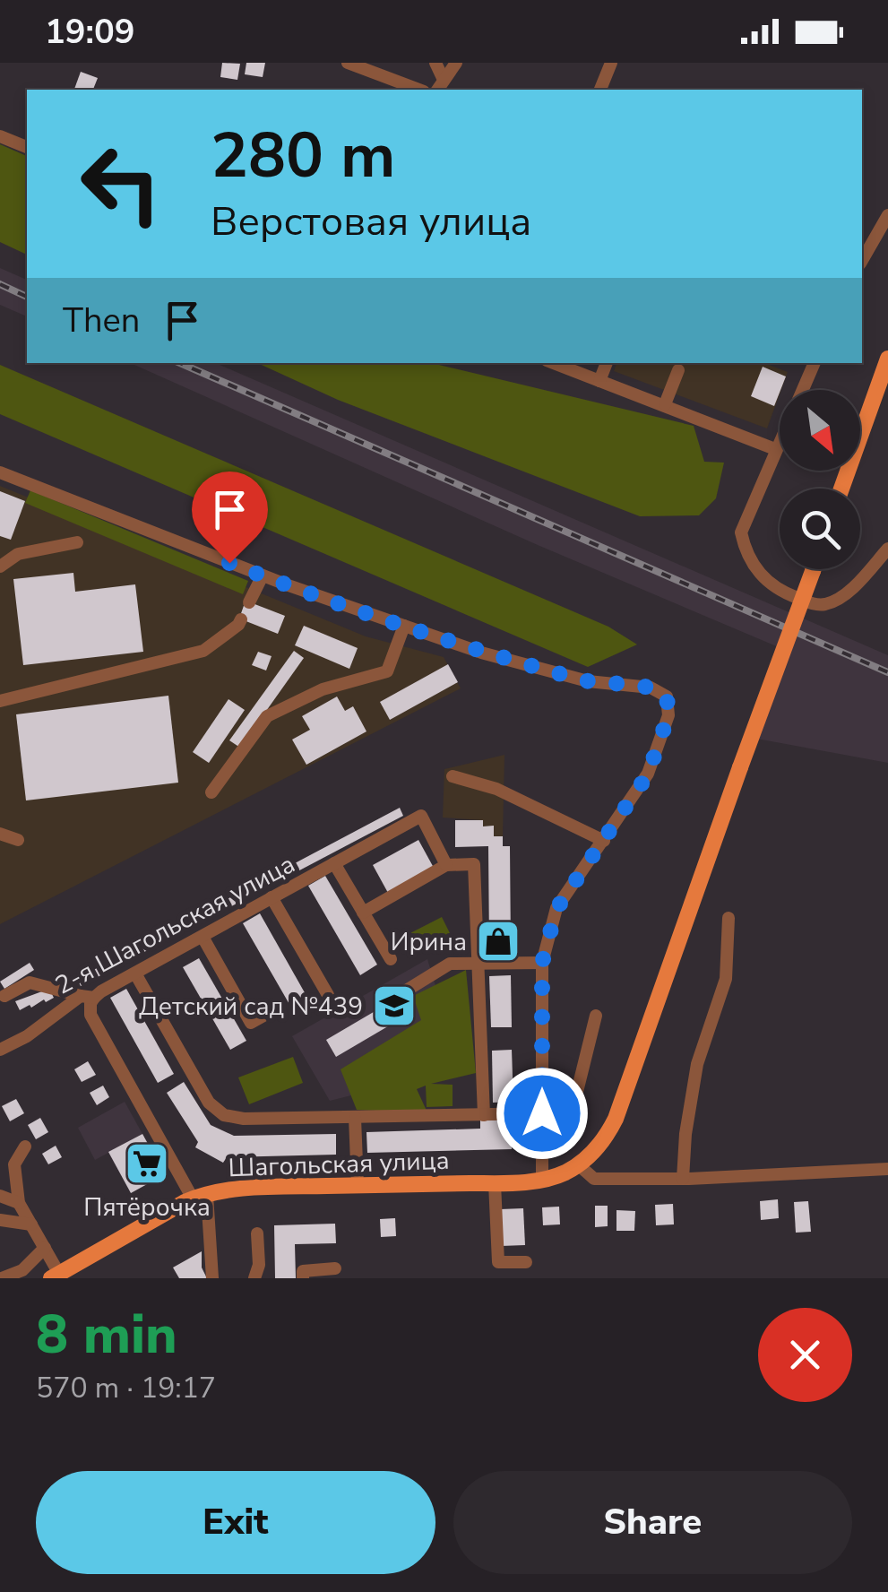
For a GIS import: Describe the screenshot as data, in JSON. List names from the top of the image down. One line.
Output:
{"streets":{"main road":["Шагольская улица"],"street":["2-я Шагольская улица"]},"places":{"shop":["Ирина"],"school or university":["Детский сад №439"],"supermarket":["Пятёрочка"]},"north":"bottom right","page":{"status":"19:09","turn":["280 m","Верстовая улица"],"then":"Then","heading":["8 min","570 m · 19:17"],"buttons":["Exit","Share"]}}
